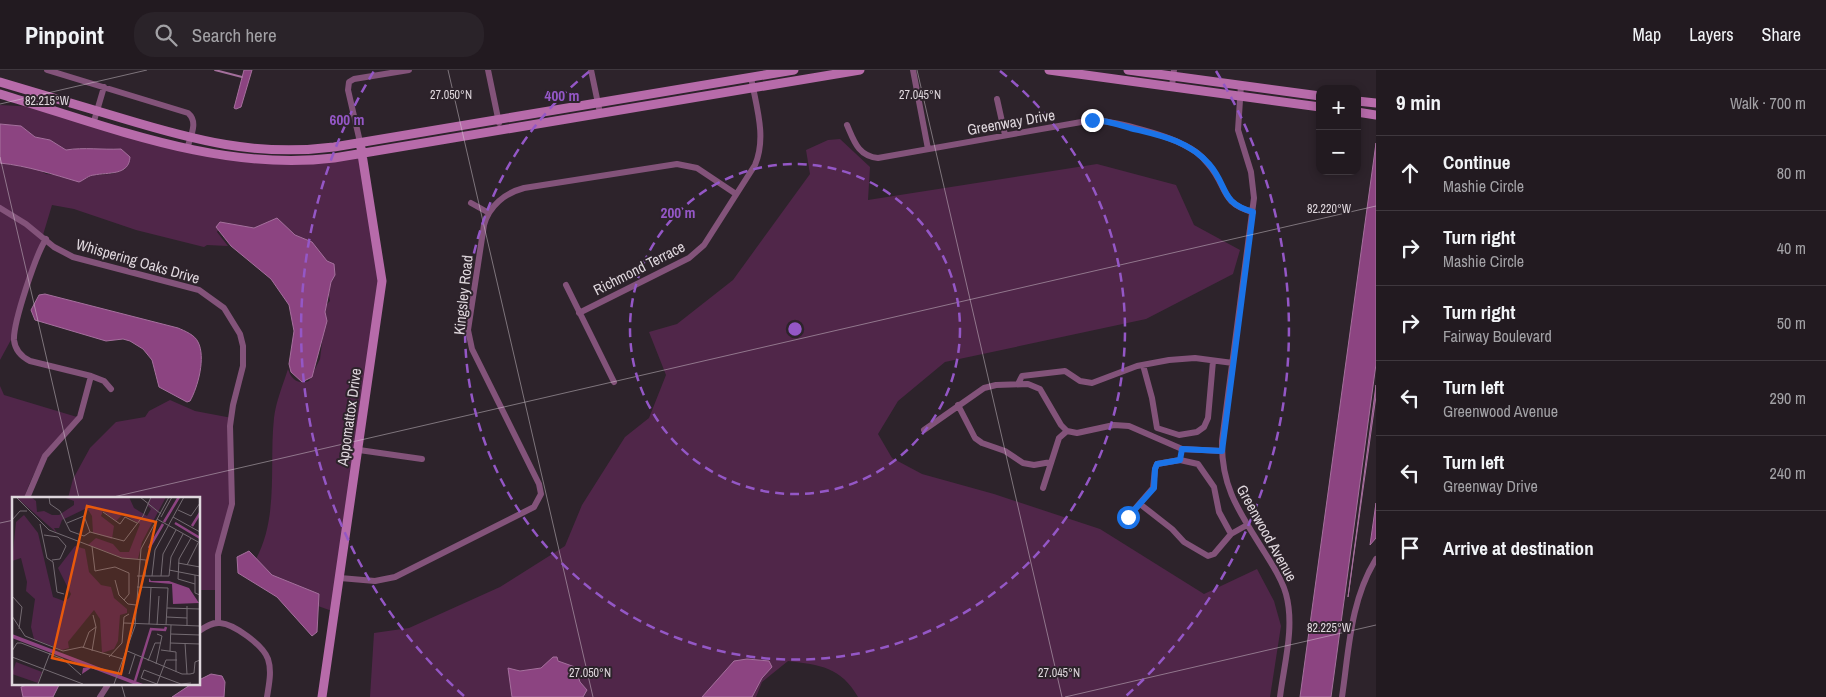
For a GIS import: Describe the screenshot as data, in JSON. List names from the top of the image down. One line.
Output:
{"streets":{"main road":["Appomattox Drive"],"street":["Greenway Drive","Whispering Oaks Drive","Richmond Terrace","Kingsley Road","Greenwood Avenue"]},"crossings":[["Greenway Drive","Greenwood Avenue"],["Kingsley Road","Appomattox Drive"]],"page":{"header":"Pinpoint","search":"Search here","nav":["Map","Layers","Share"],"heading":["9 min","Walk · 700 m"],"map_buttons":["+","−"],"list":[["Continue","Mashie Circle","80 m"],["Turn right","Mashie Circle","40 m"],["Turn right","Fairway Boulevard","50 m"],["Turn left","Greenwood Avenue","290 m"],["Turn left","Greenway Drive","240 m"],"Arrive at destination"]},"coordinates":["27.050°N","27.045°N","82.215°W","82.220°W","82.225°W"],"rings":["400 m","600 m","200 m"]}
